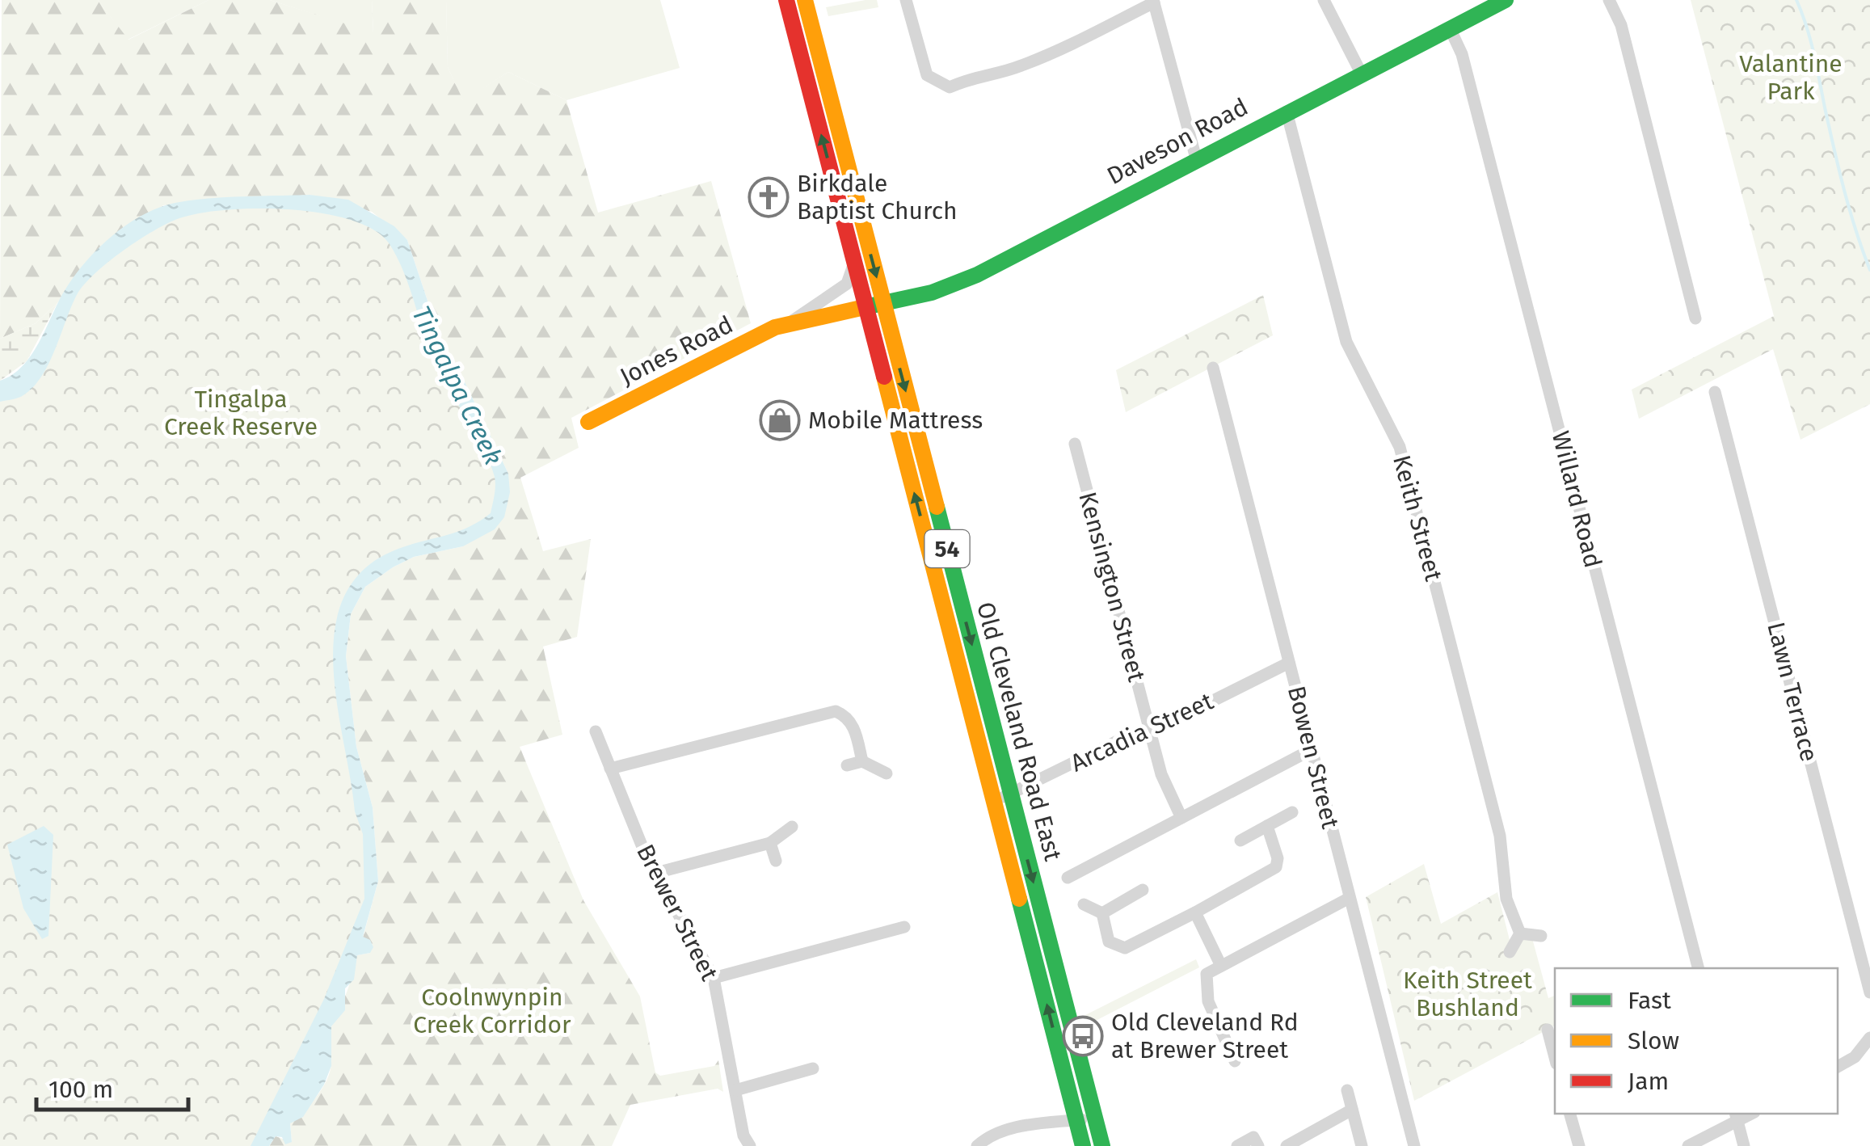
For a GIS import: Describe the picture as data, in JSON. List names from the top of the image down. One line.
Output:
{"streets":{"main road":["Daveson Road","Jones Road","54","Old Cleveland Road East"],"street":["Willard Road","Keith Street","Kensington Street","Lawn Terrace","Arcadia Street","Bowen Street","Brewer Street"]},"crossings":[["Daveson Road","Jones Road"],["Daveson Road","Willard Road"],["Daveson Road","Keith Street"],["Daveson Road","Old Cleveland Road East"],["Jones Road","Old Cleveland Road East"],["Kensington Street","Arcadia Street"],["Old Cleveland Road East","Arcadia Street"],["Arcadia Street","Bowen Street"]],"water":["Tingalpa Creek"],"parks":["Valantine Park","Tingalpa Creek Reserve","Keith Street Bushland","Coolnwynpin Creek Corridor"],"places":{"church":["Birkdale Baptist Church"],"shop":["Mobile Mattress"],"bus stop":["Old Cleveland Rd at Brewer Street"]},"legend":["Fast","Slow","Jam"],"scale_bar":"100 m"}
